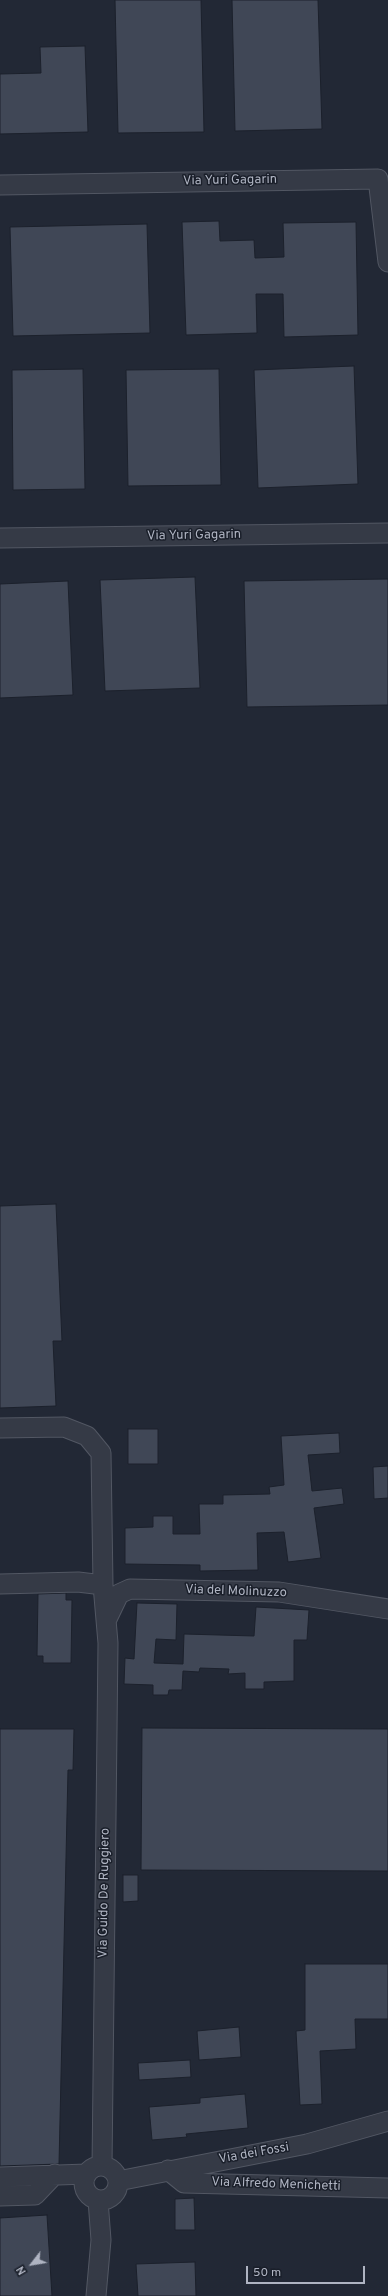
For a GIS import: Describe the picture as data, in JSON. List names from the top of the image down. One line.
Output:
{"streets":{"street":["Via Yuri Gagarin","Via del Molinuzzo","Via Guido De Ruggiero","Via dei Fossi","Via Alfredo Menichetti"]},"crossings":[["Via del Molinuzzo","Via Guido De Ruggiero"],["Via Guido De Ruggiero","Via dei Fossi"],["Via dei Fossi","Via Alfredo Menichetti"]],"scale_bar":"50 m","north":"bottom left"}
